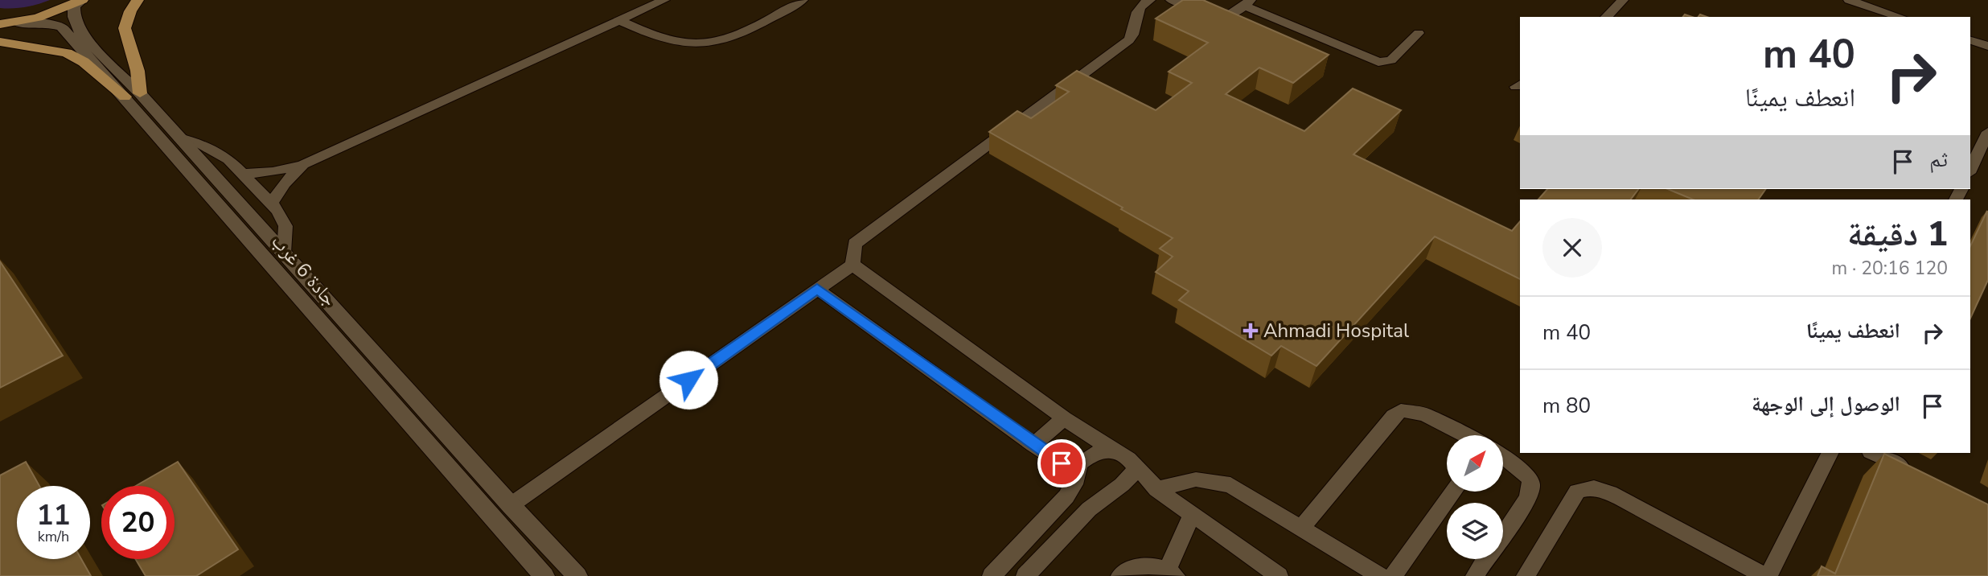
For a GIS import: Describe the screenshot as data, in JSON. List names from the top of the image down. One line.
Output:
{"streets":{"main road":["جادة 6 غرب"]},"places":{"health":["Ahmadi Hospital"]},"north":"top right","page":{"turn":["40 m","انعطف يمينًا"],"then":"ثم","heading":["1 دقيقة","120 m · 20:16"],"list":[{"name":"انعطف يمينًا","value":"40 m"},{"name":"الوصول إلى الوجهة","value":"80 m"}],"speed":"11 km/h","limit":"20"}}
